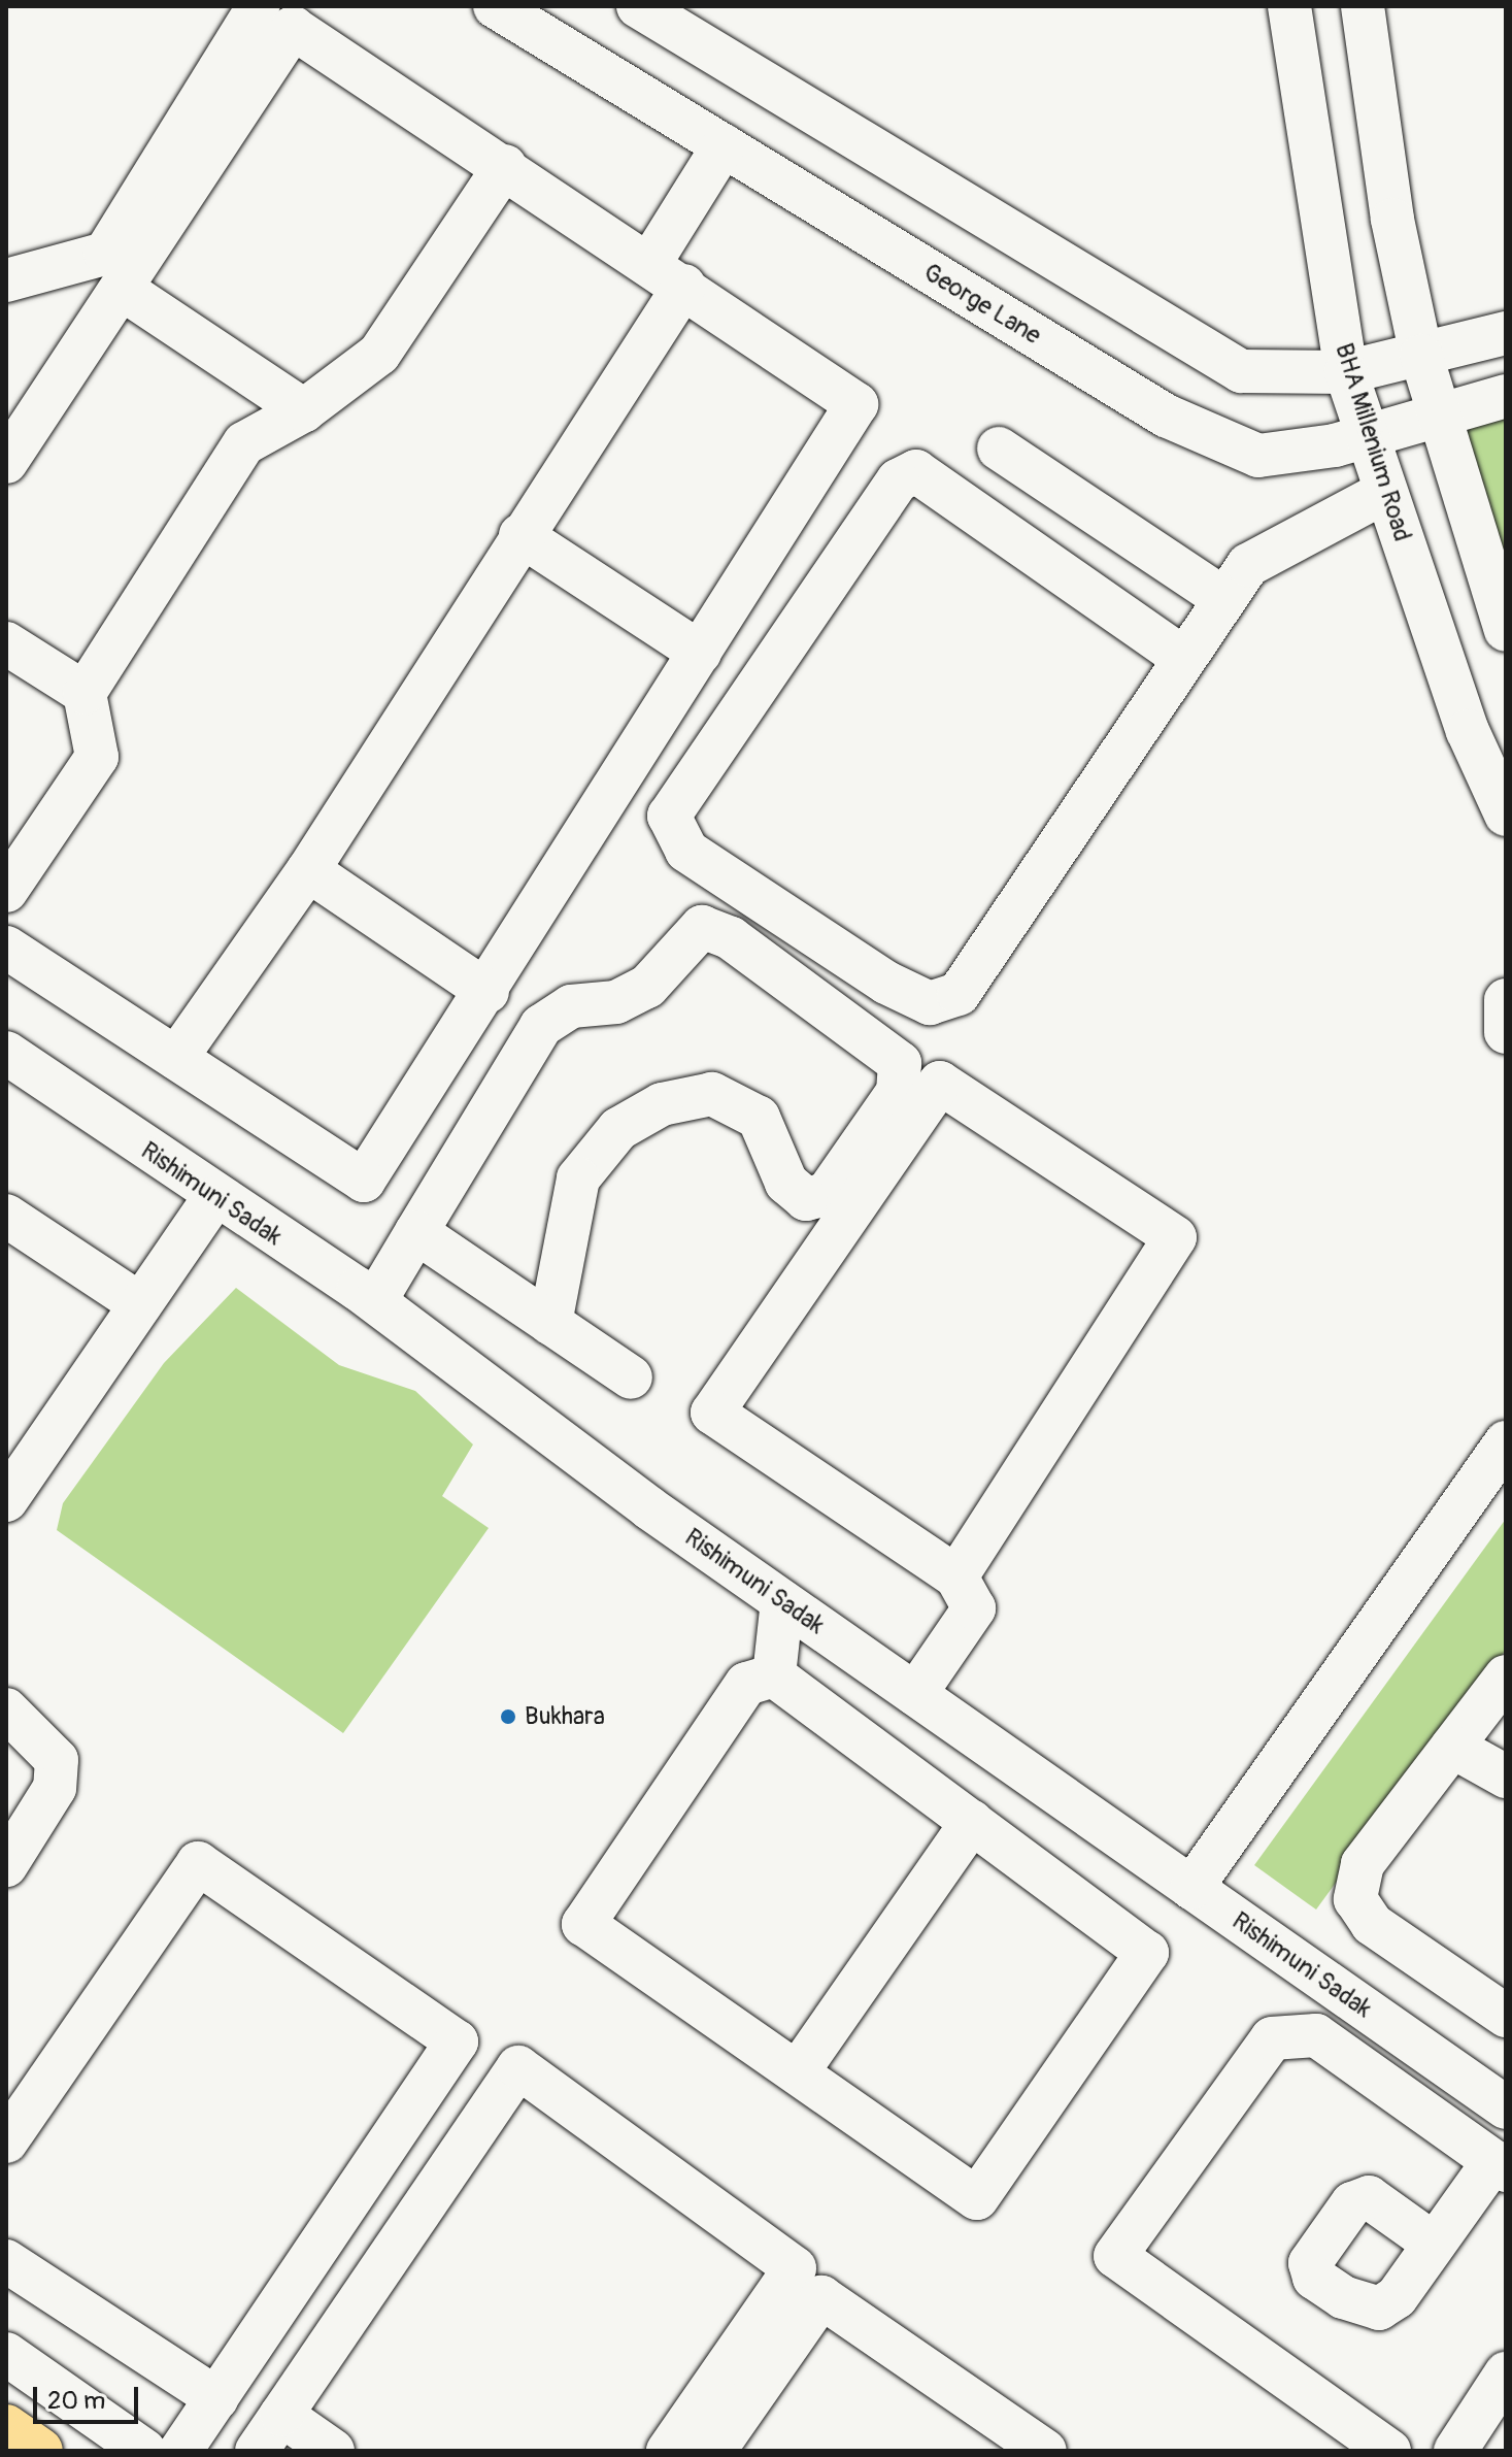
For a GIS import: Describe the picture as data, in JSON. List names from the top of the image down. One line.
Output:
{"streets":{"street":["George Lane","BHA Millenium Road","Rishimuni Sadak"]},"crossings":[["George Lane","BHA Millenium Road"]],"places":["Bukhara"],"scale_bar":"20 m"}
